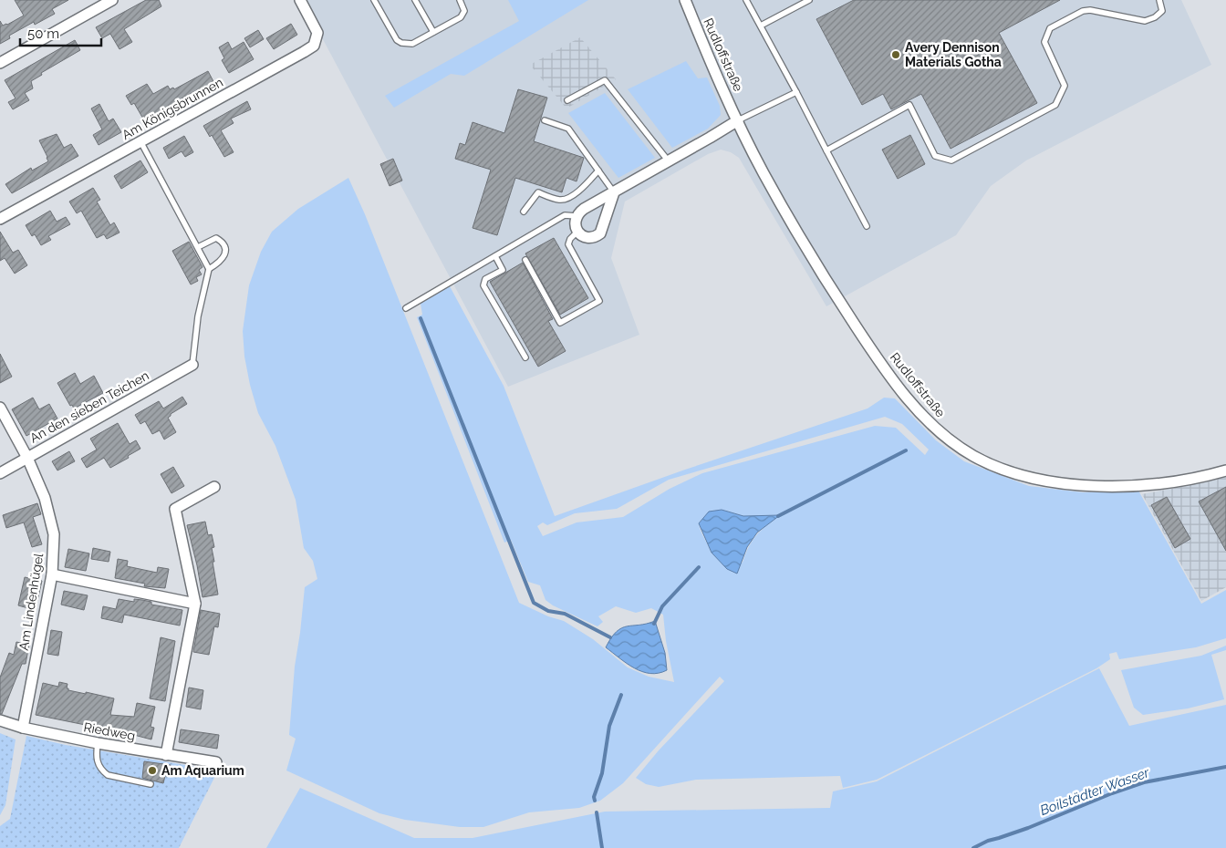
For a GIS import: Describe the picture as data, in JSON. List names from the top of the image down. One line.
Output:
{"streets":{"street":["Rudloffstraße","Am Königsbrunnen","An den sieben Teichen","Am Lindenhügel","Riedweg"]},"crossings":[["An den sieben Teichen","Am Lindenhügel"],["Am Lindenhügel","Riedweg"]],"water":["Boilstädter Wasser"],"places":["Avery Dennison Materials Gotha","Am Aquarium"],"scale_bar":"50 m"}
